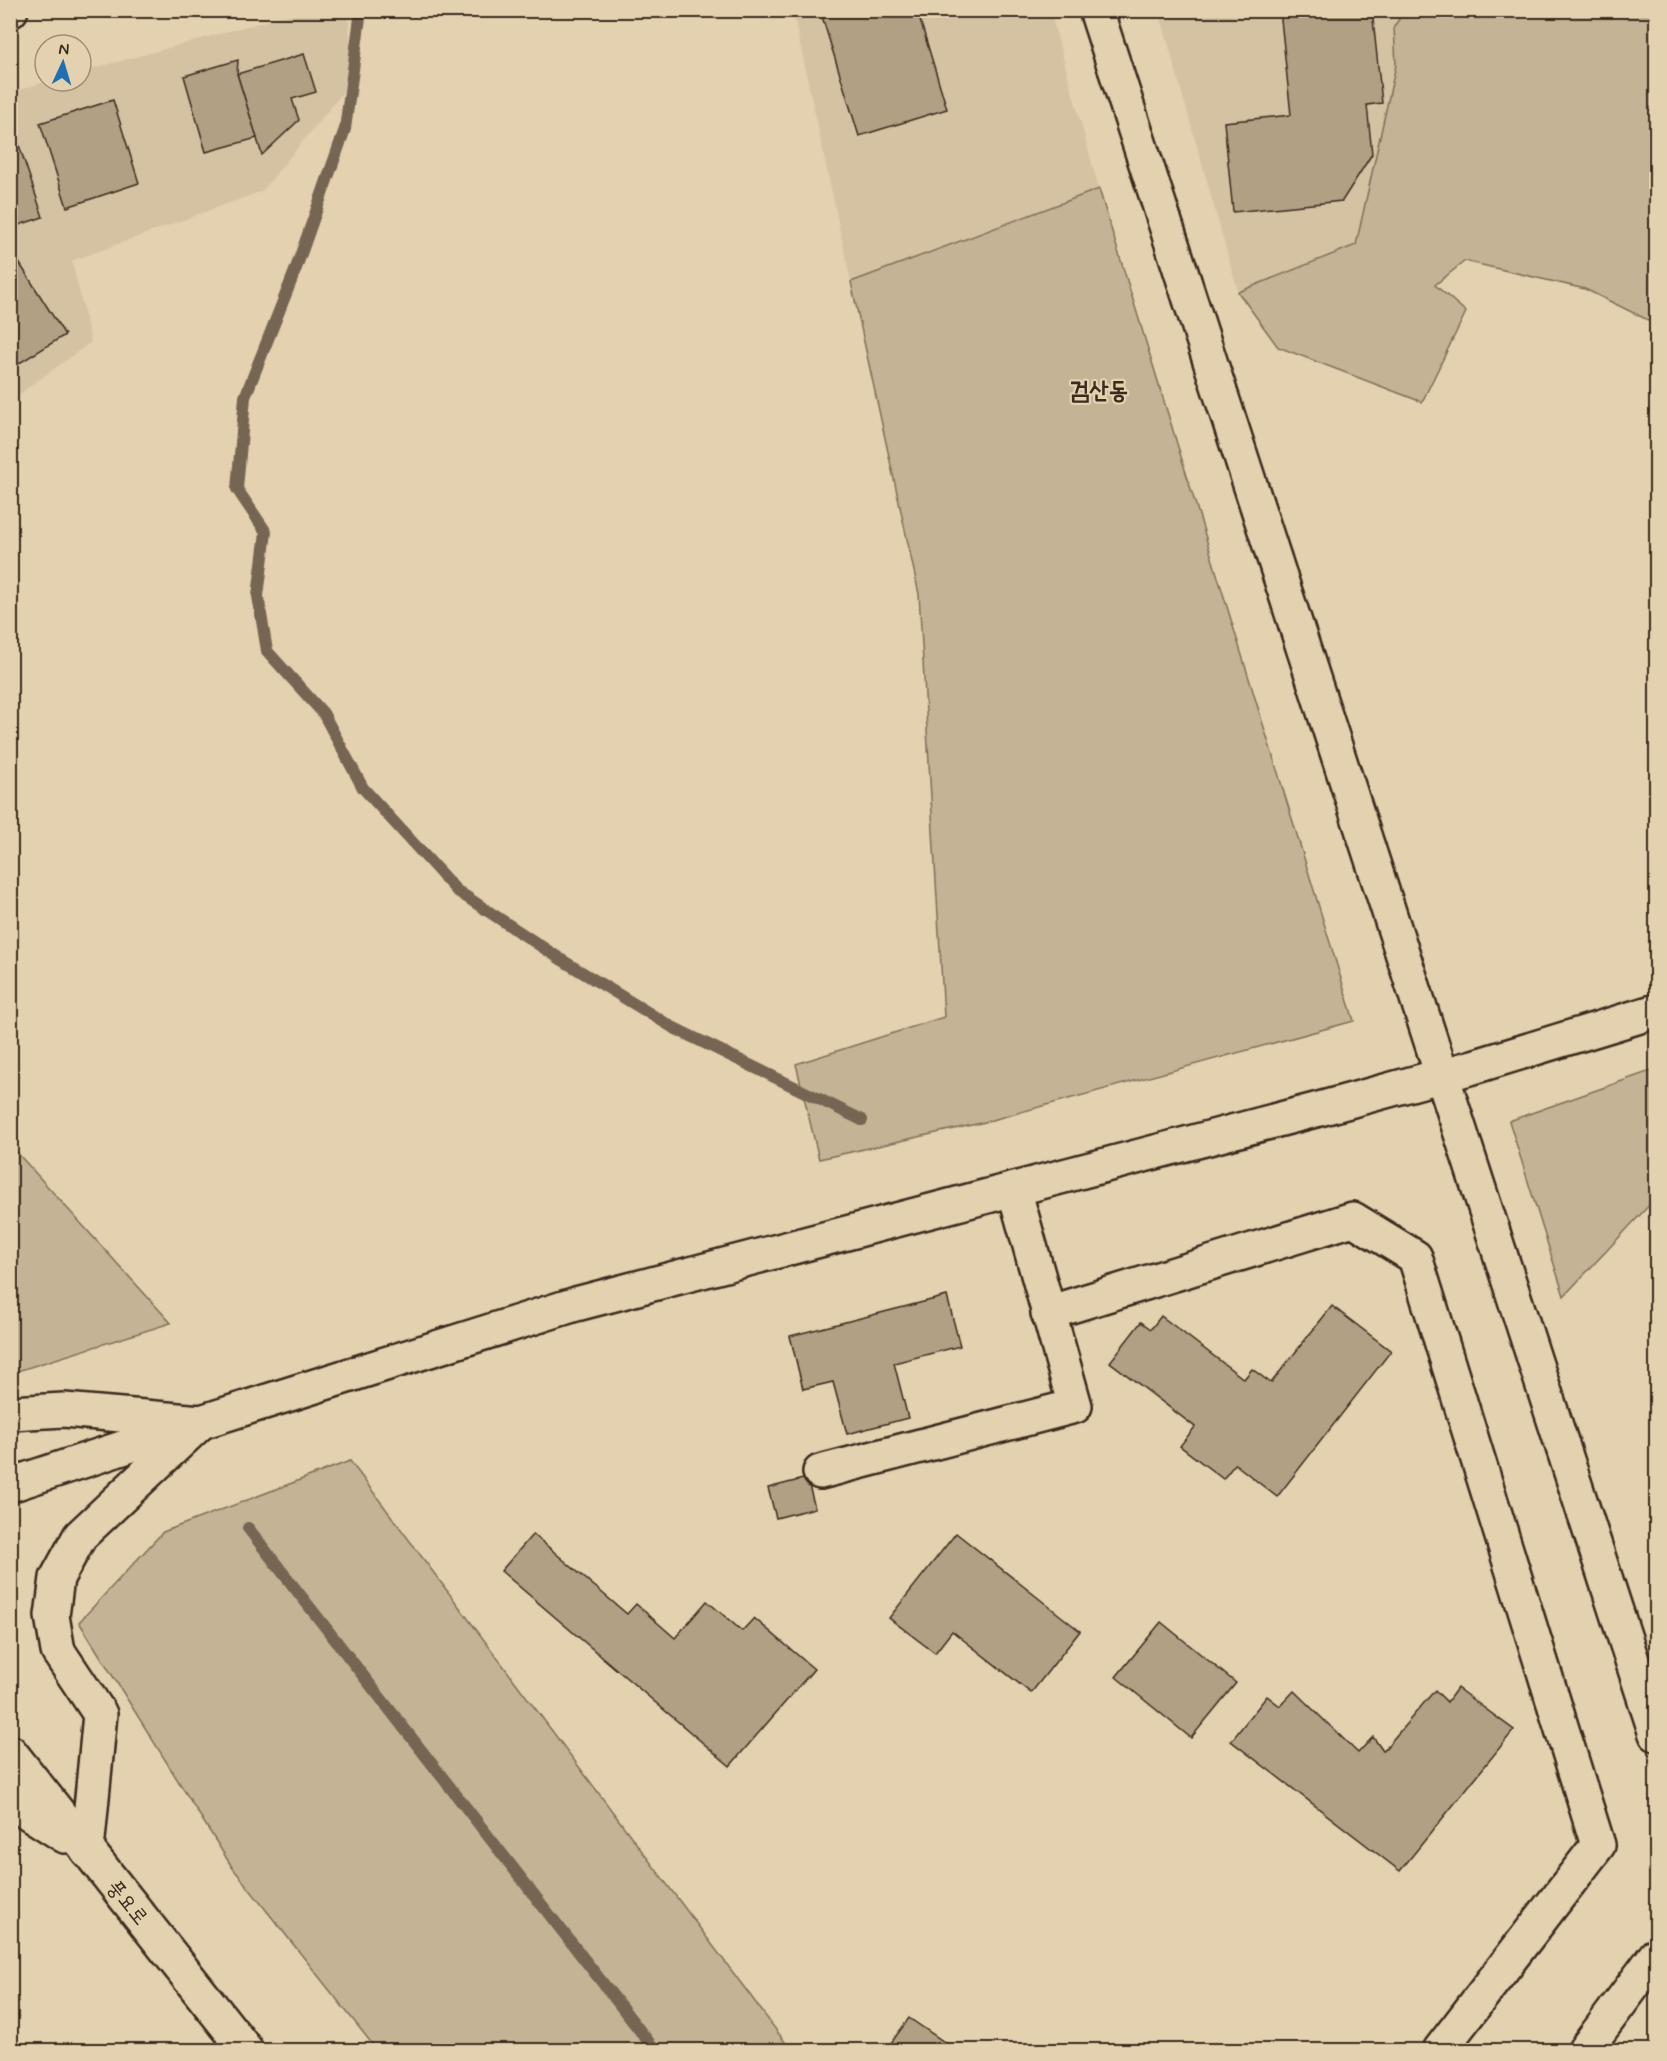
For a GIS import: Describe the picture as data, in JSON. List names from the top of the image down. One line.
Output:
{"streets":{"street":["풍요로"]},"districts":["검산동"],"north":"top"}
